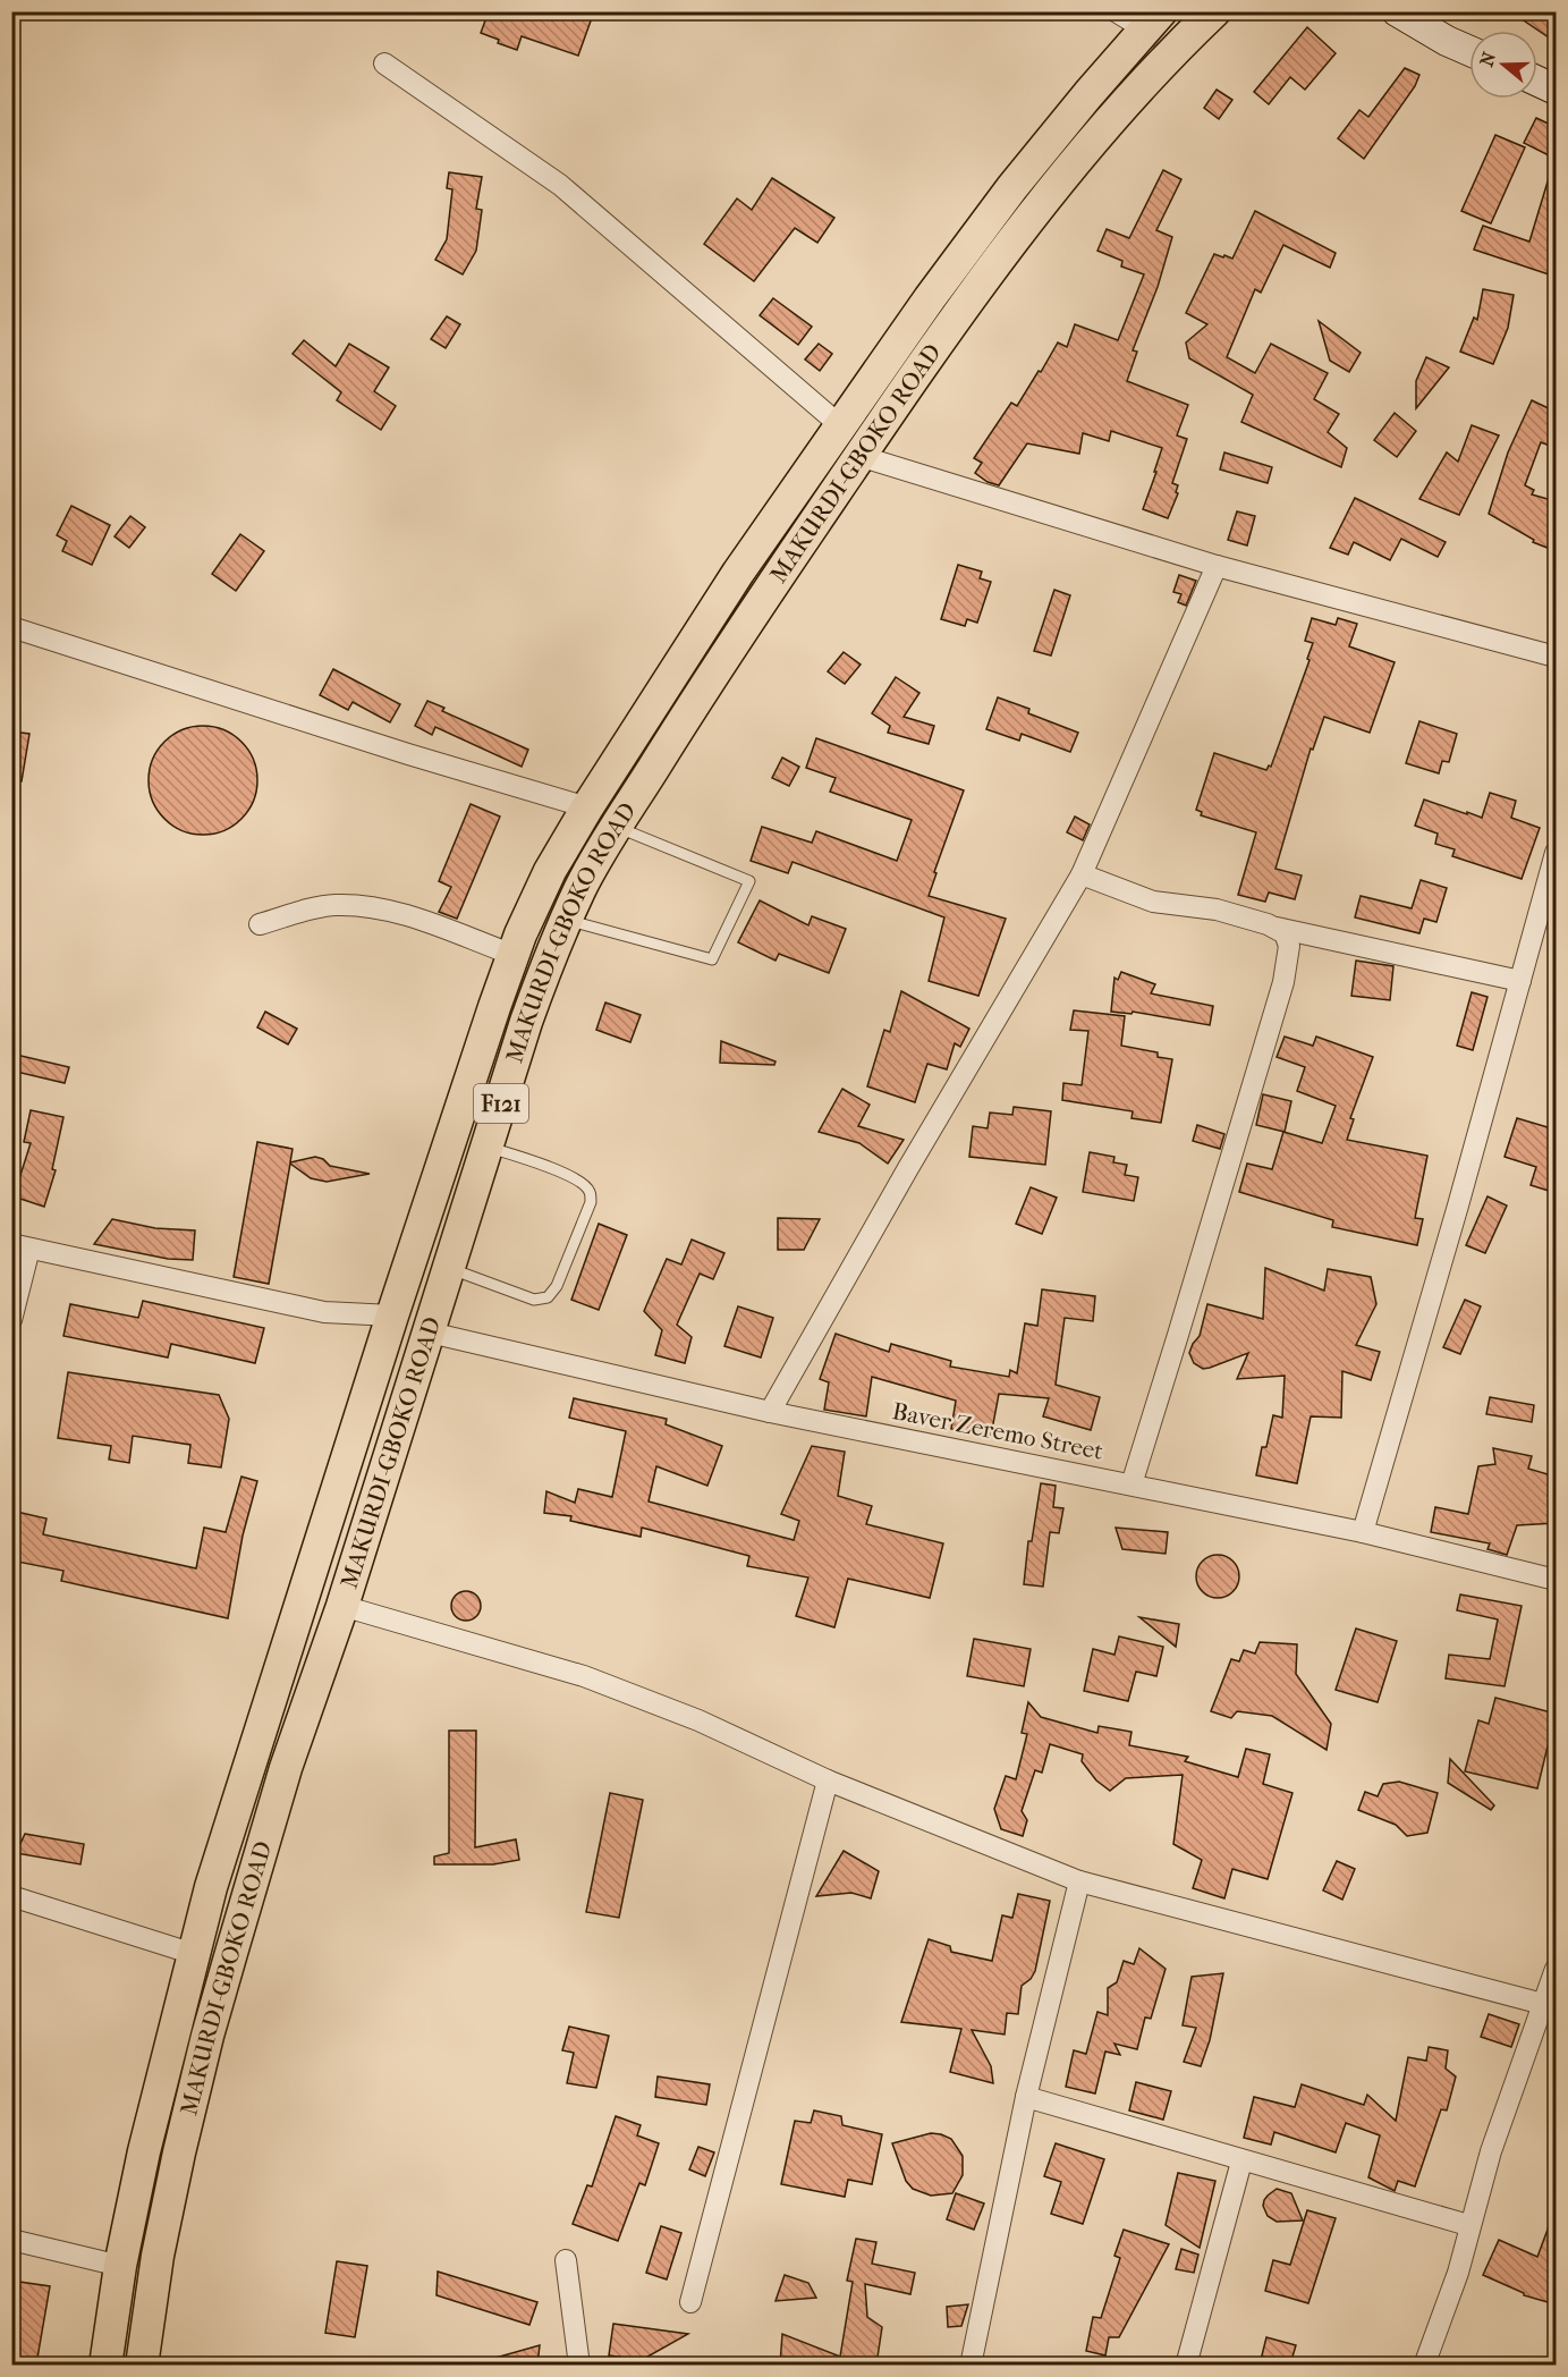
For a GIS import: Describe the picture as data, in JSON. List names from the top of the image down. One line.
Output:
{"streets":{"main road":["MAKURDI-GBOKO ROAD","F121"],"street":["Baver Zeremo Street"]},"crossings":[["MAKURDI-GBOKO ROAD","Baver Zeremo Street"]],"north":"left"}
